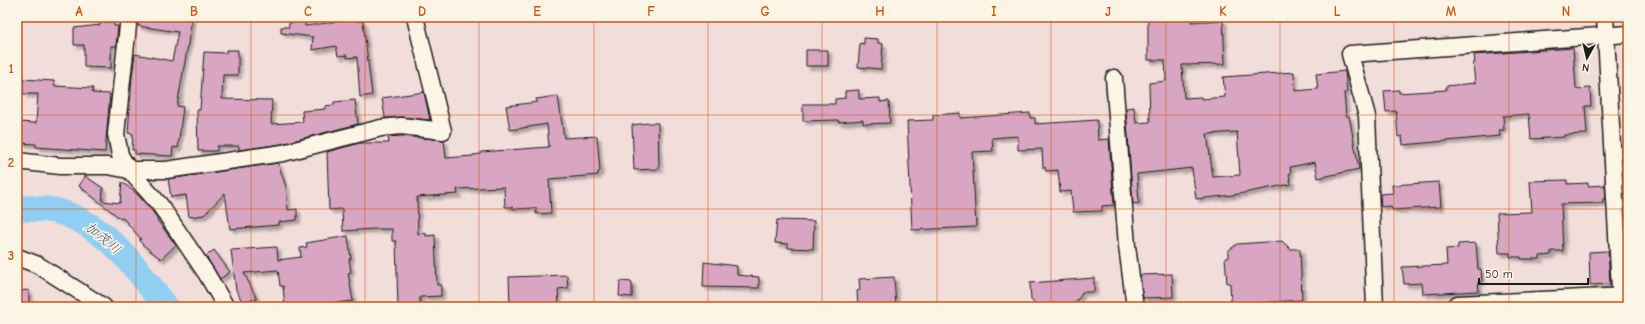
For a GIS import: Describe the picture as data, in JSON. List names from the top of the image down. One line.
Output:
{"water":["加茂川"],"scale_bar":"50 m","north":"bottom","grid":{"columns":["A","B","C","D","E","F","G","H","I","J","K","L","M","N"],"rows":["1","2","3"]}}
